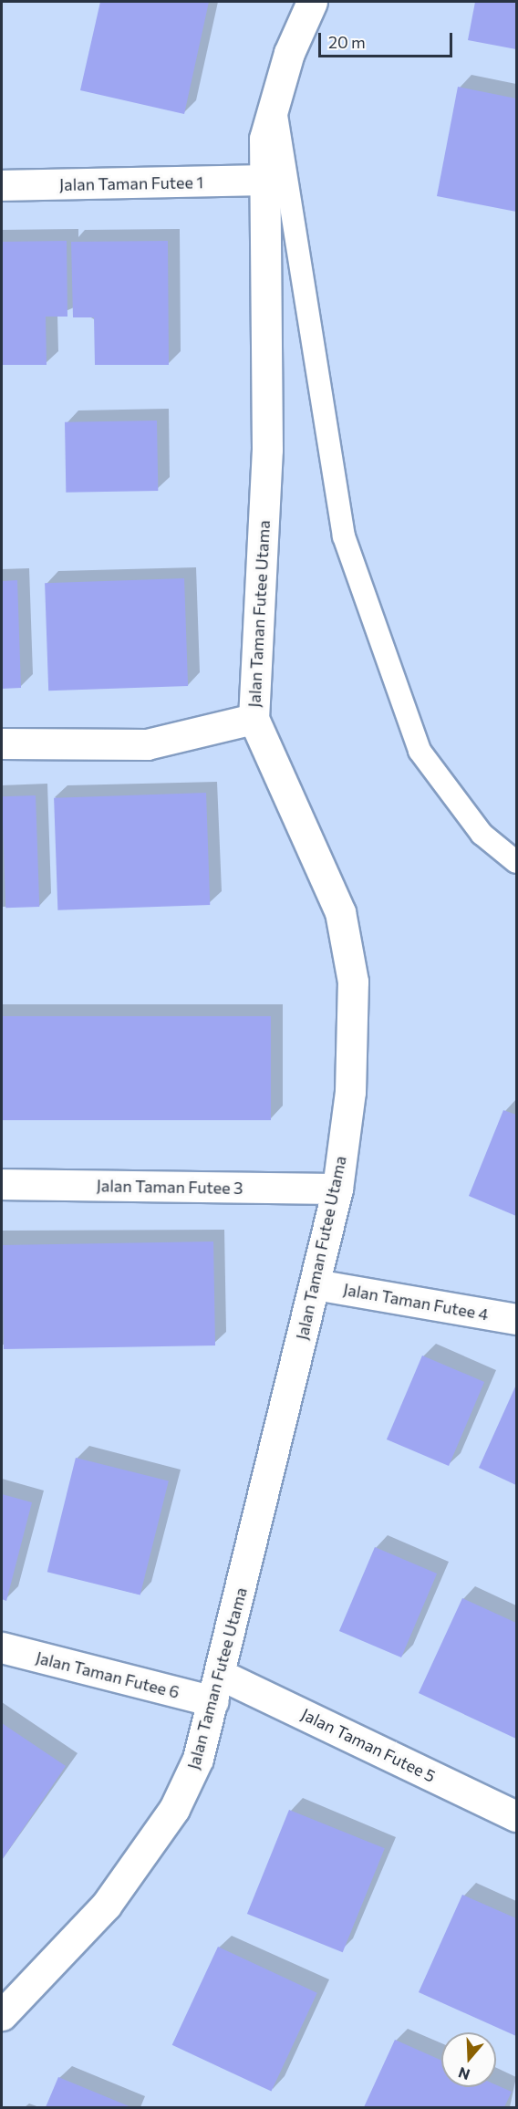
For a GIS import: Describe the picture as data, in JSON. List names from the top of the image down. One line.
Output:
{"streets":{"street":["Jalan Taman Futee 1","Jalan Taman Futee Utama","Jalan Taman Futee 3","Jalan Taman Futee 4","Jalan Taman Futee 6","Jalan Taman Futee 5"]},"crossings":[["Jalan Taman Futee 1","Jalan Taman Futee Utama"],["Jalan Taman Futee Utama","Jalan Taman Futee 3"],["Jalan Taman Futee Utama","Jalan Taman Futee 4"],["Jalan Taman Futee Utama","Jalan Taman Futee 6"],["Jalan Taman Futee Utama","Jalan Taman Futee 5"],["Jalan Taman Futee 6","Jalan Taman Futee 5"]],"scale_bar":"20 m","north":"bottom"}
